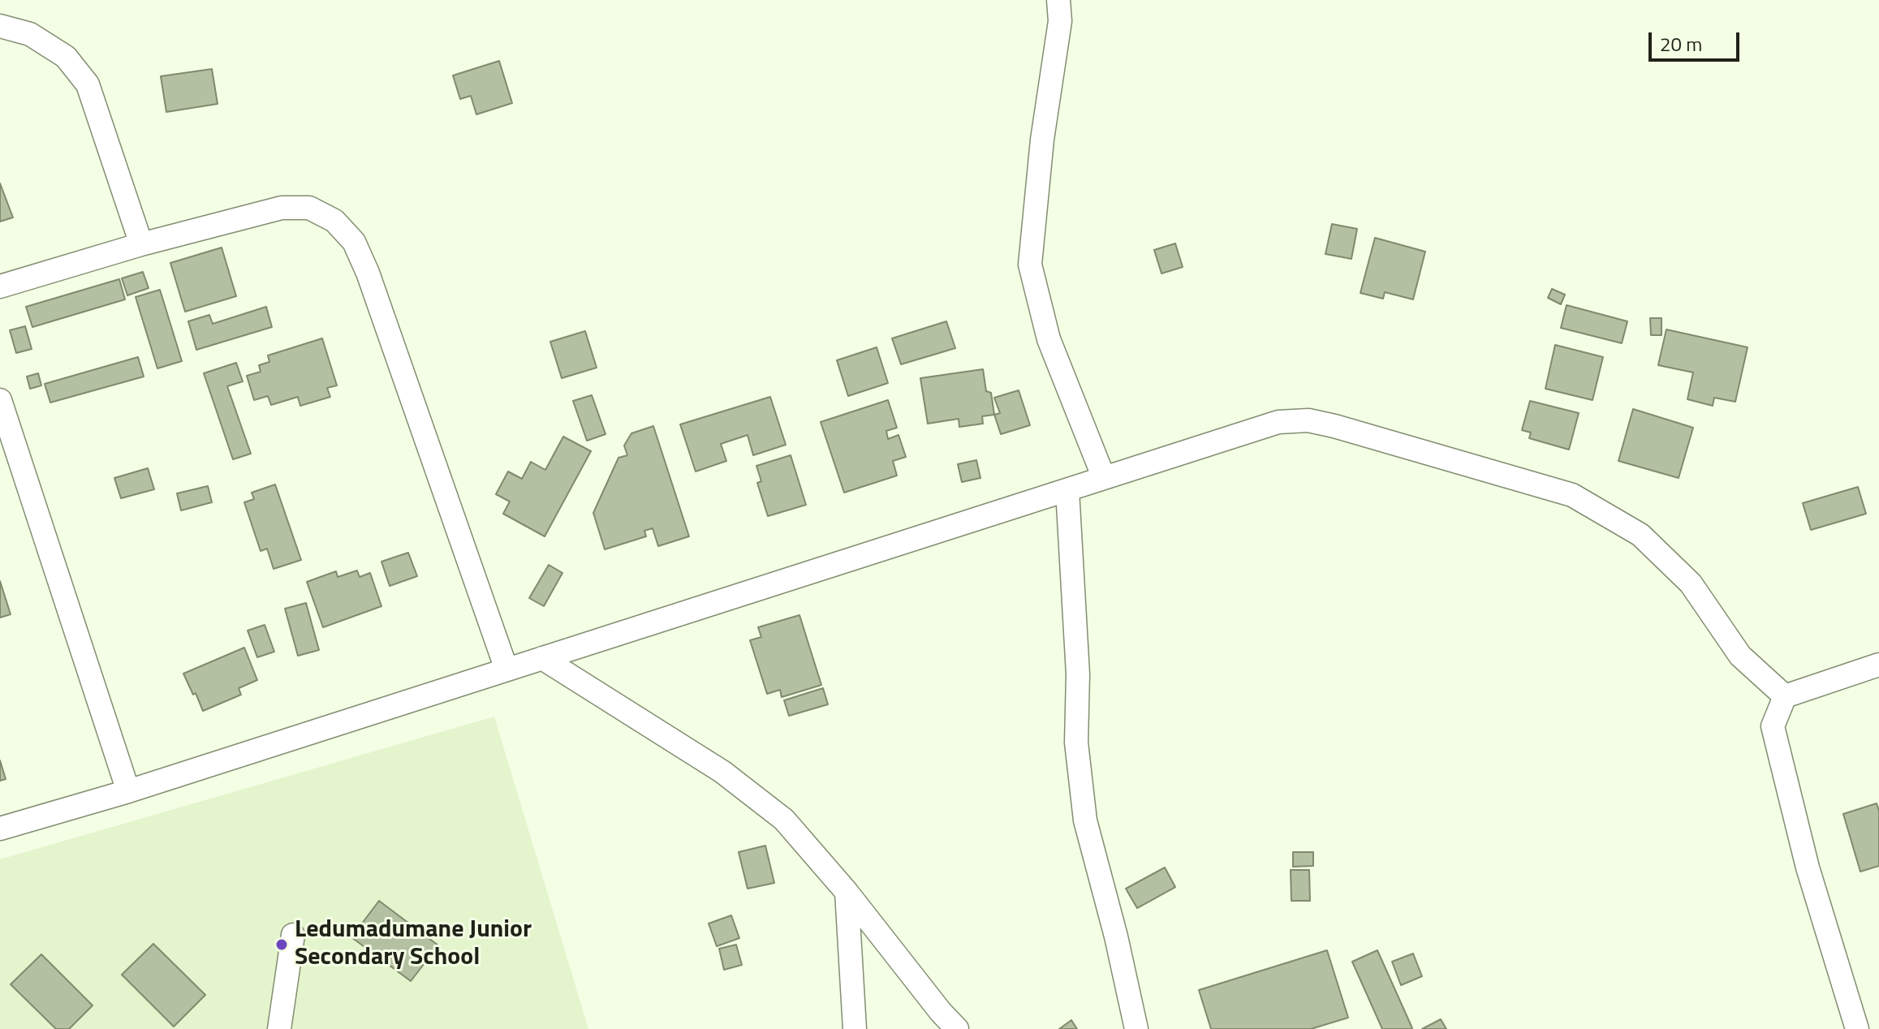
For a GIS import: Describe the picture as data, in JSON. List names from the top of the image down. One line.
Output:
{"places":["Ledumadumane Junior Secondary School"],"scale_bar":"20 m"}
